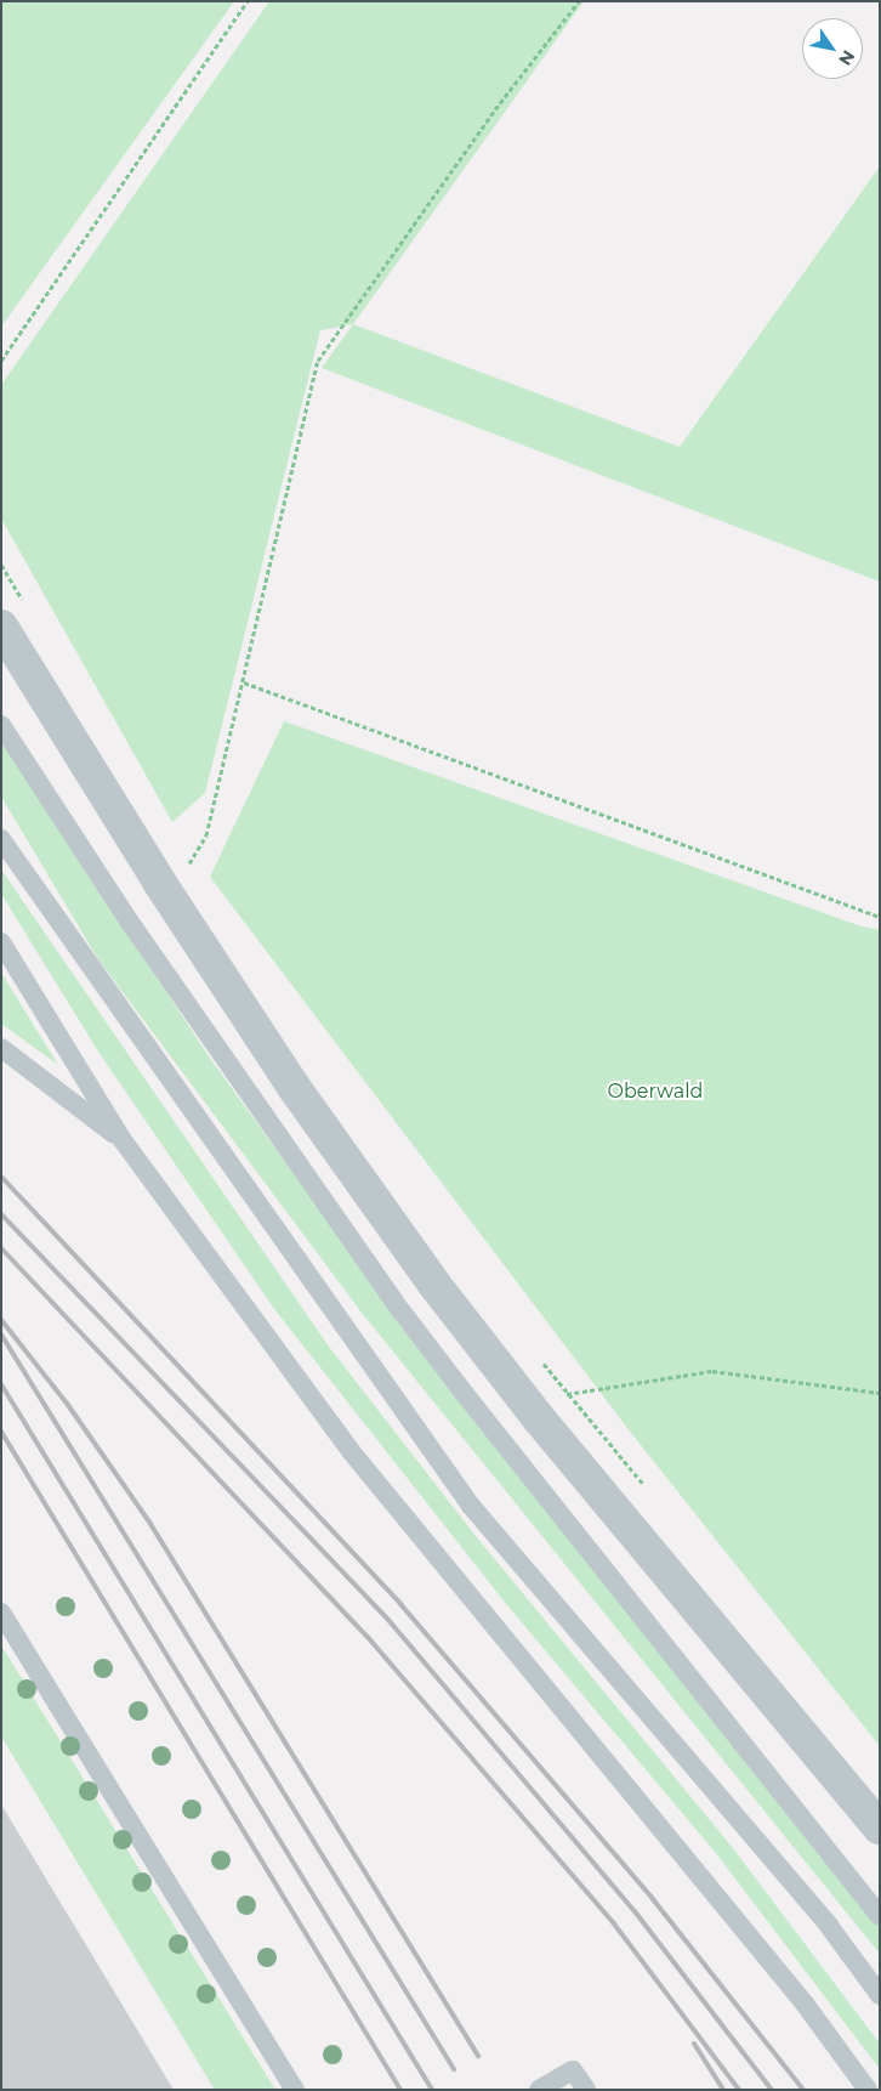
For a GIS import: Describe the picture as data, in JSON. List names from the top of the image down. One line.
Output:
{"parks":["Oberwald"],"north":"bottom right"}
